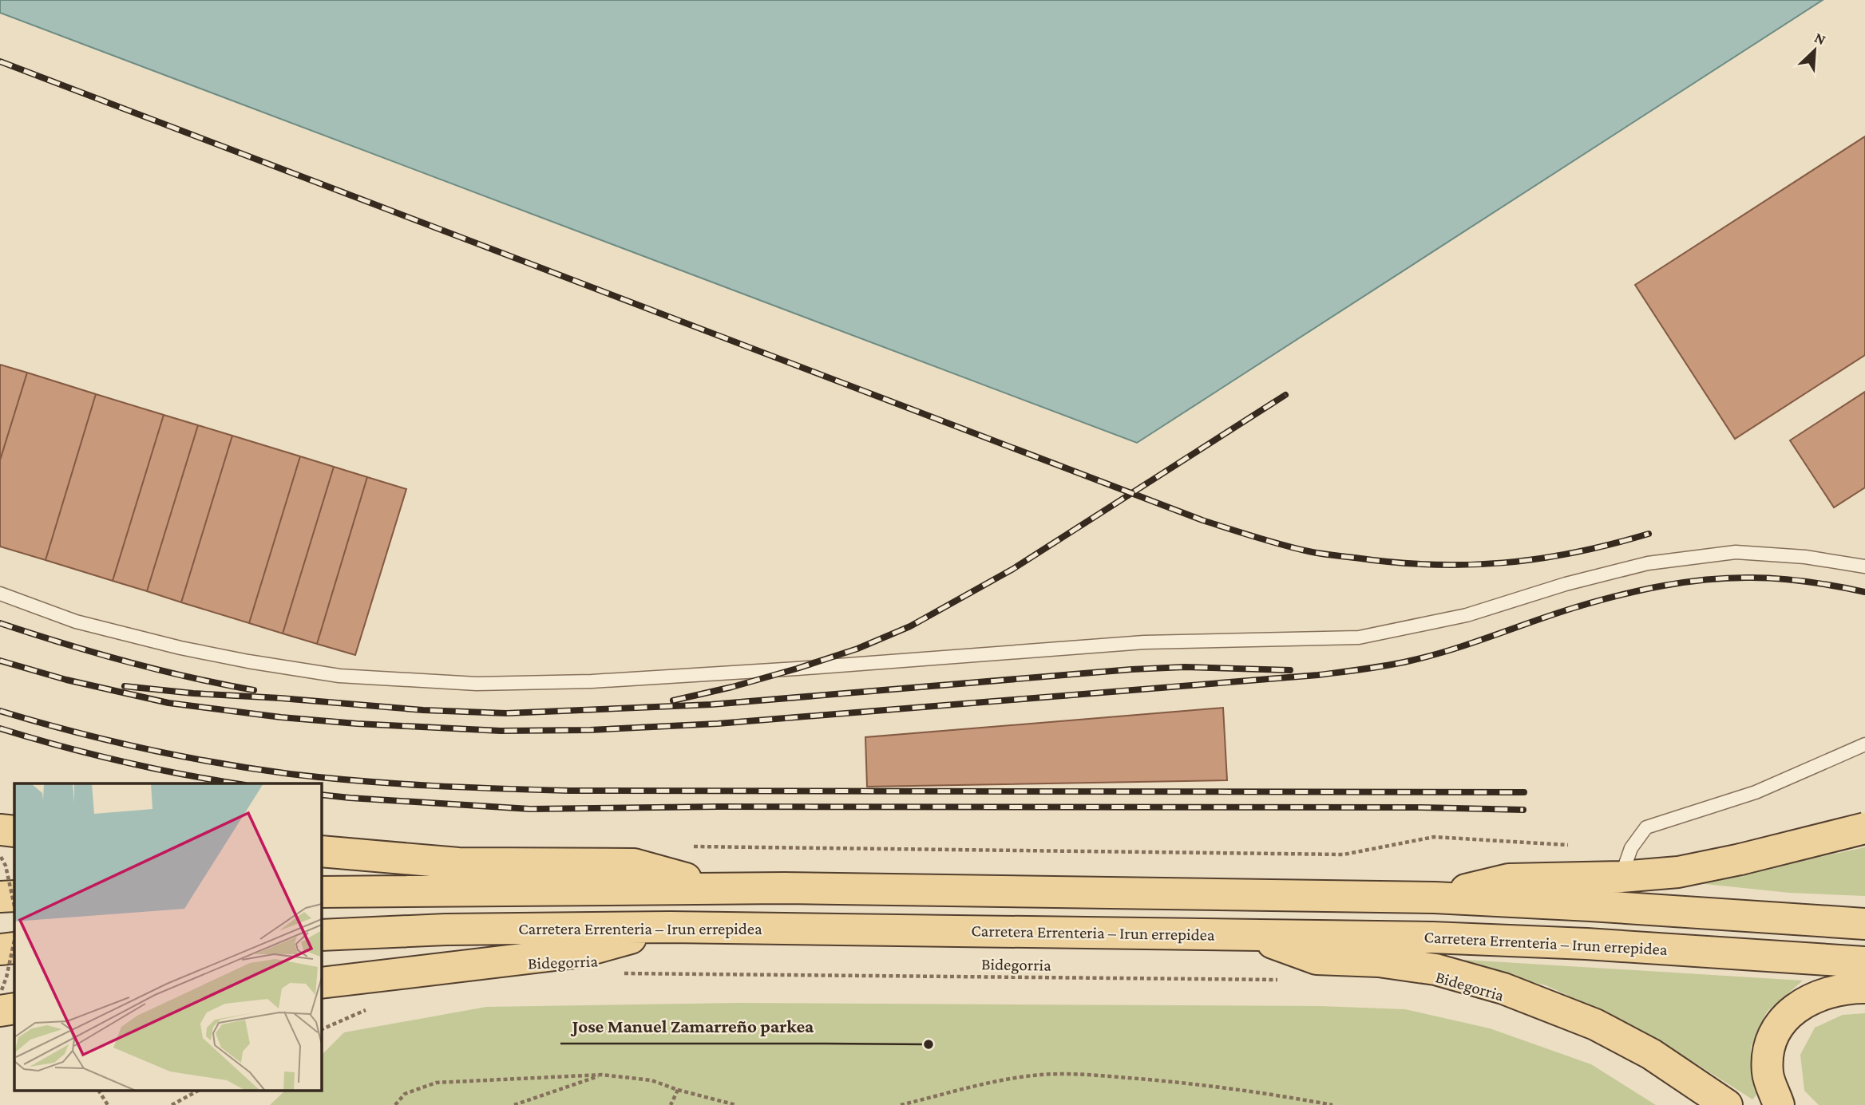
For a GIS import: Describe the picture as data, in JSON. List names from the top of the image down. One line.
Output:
{"streets":{"main road":["Carretera Errenteria – Irun errepidea"],"path":["Bidegorria"]},"places":["Jose Manuel Zamarreño parkea"],"north":"top right"}
